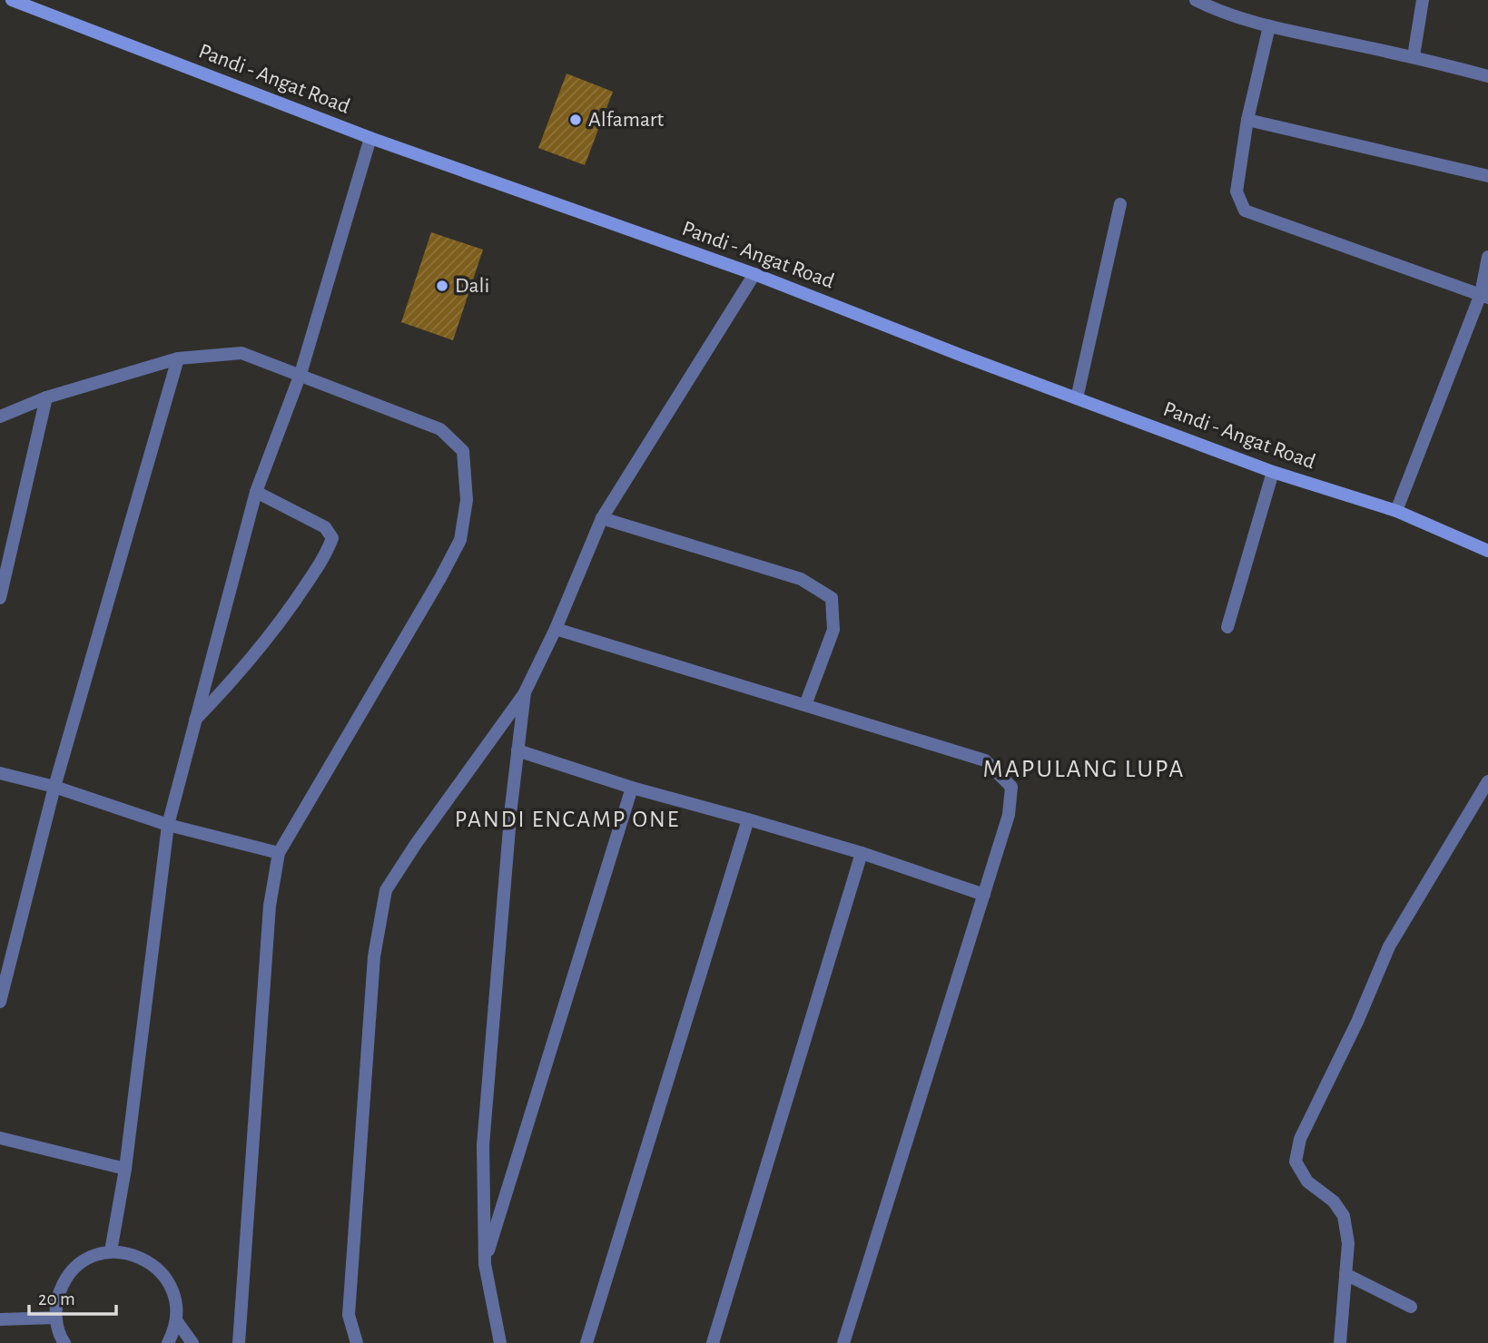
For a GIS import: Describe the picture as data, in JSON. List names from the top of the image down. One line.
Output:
{"streets":{"main road":["Pandi - Angat Road"]},"districts":["MAPULANG LUPA","PANDI ENCAMP ONE"],"places":["Alfamart","Dali"],"scale_bar":"20 m"}
